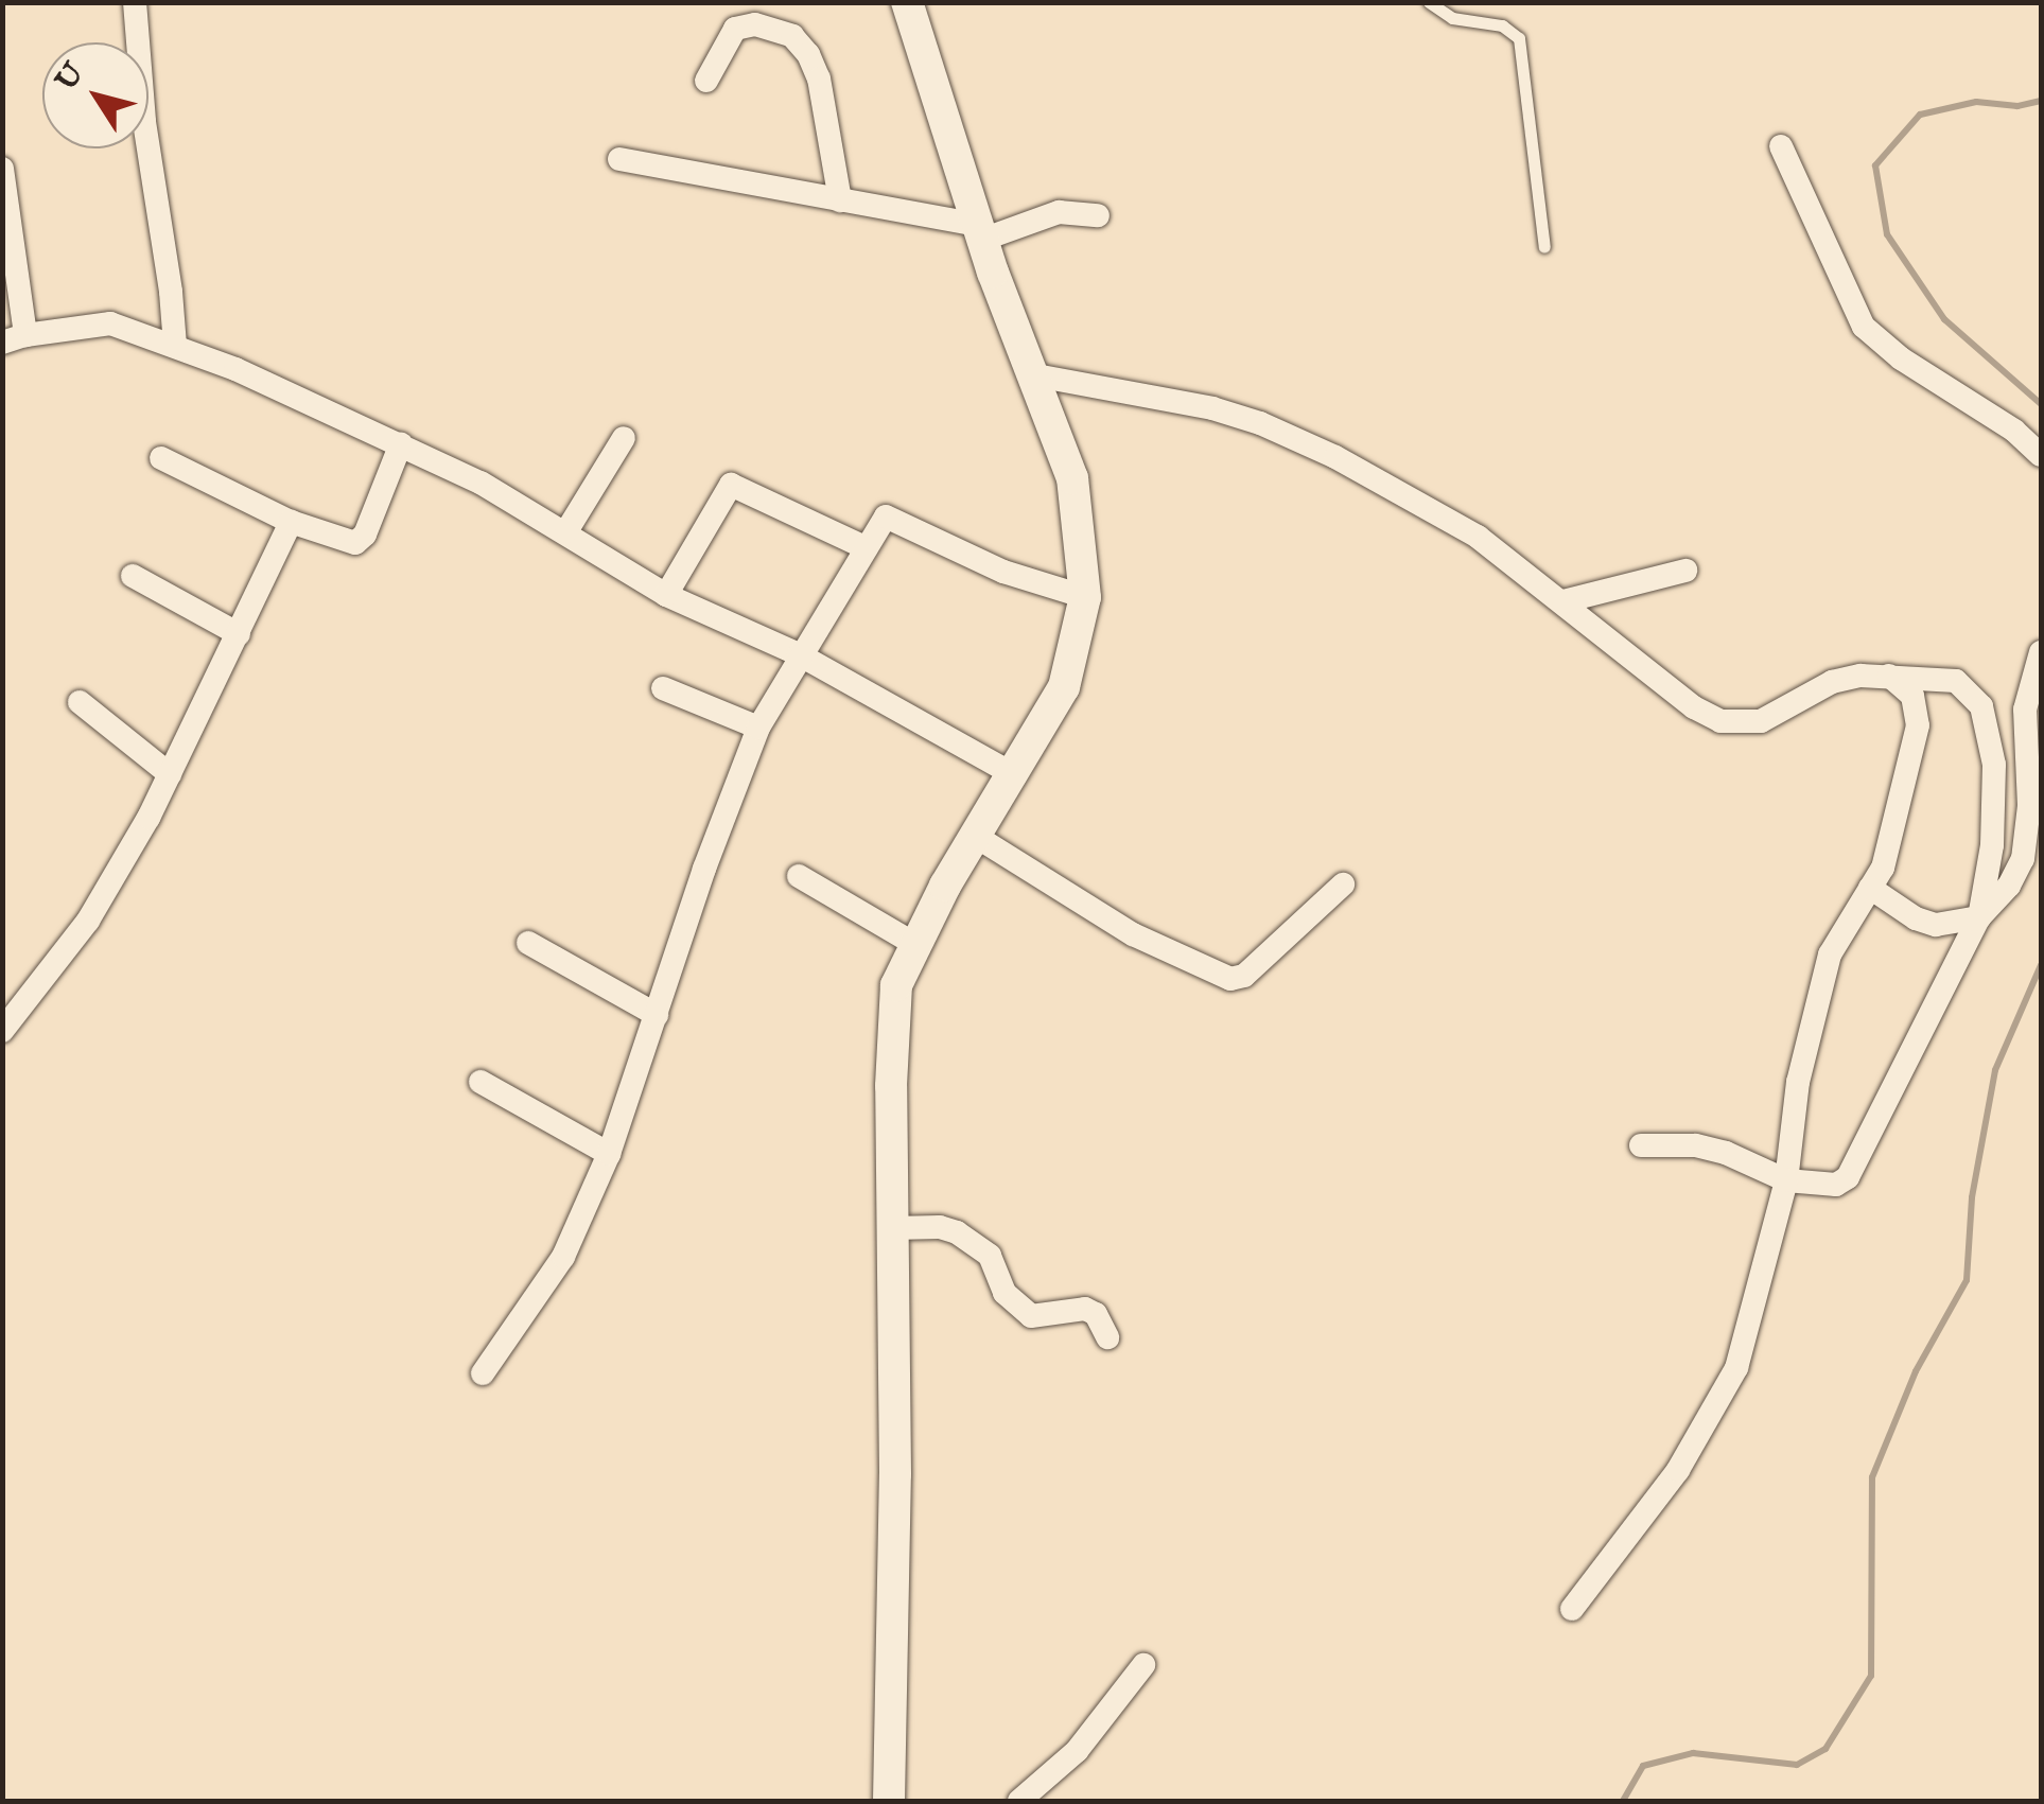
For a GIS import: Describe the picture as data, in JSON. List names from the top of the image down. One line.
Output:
{"north":"top left"}
